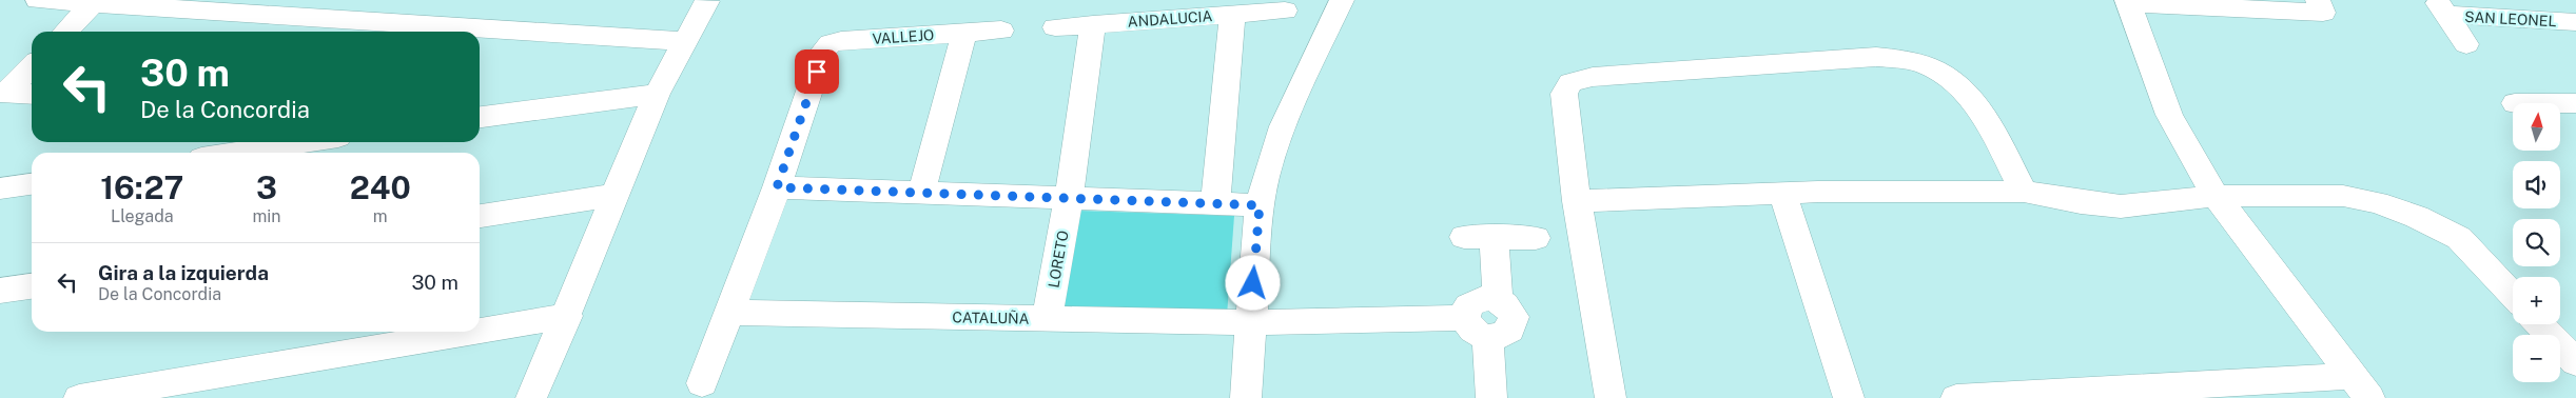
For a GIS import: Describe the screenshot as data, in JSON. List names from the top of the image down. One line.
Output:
{"streets":{"street":["ANDALUCIA","SAN LEONEL","VALLEJO","LORETO","CATALUÑA"]},"crossings":[["LORETO","CATALUÑA"]],"north":"top","page":{"turn":["30 m","De la Concordia"],"map_buttons":["+","−"],"eta":["16:27","Llegada","3","min","240","m"],"list":[{"name":"Gira a la izquierda","note":"De la Concordia","value":"30 m"}]}}
